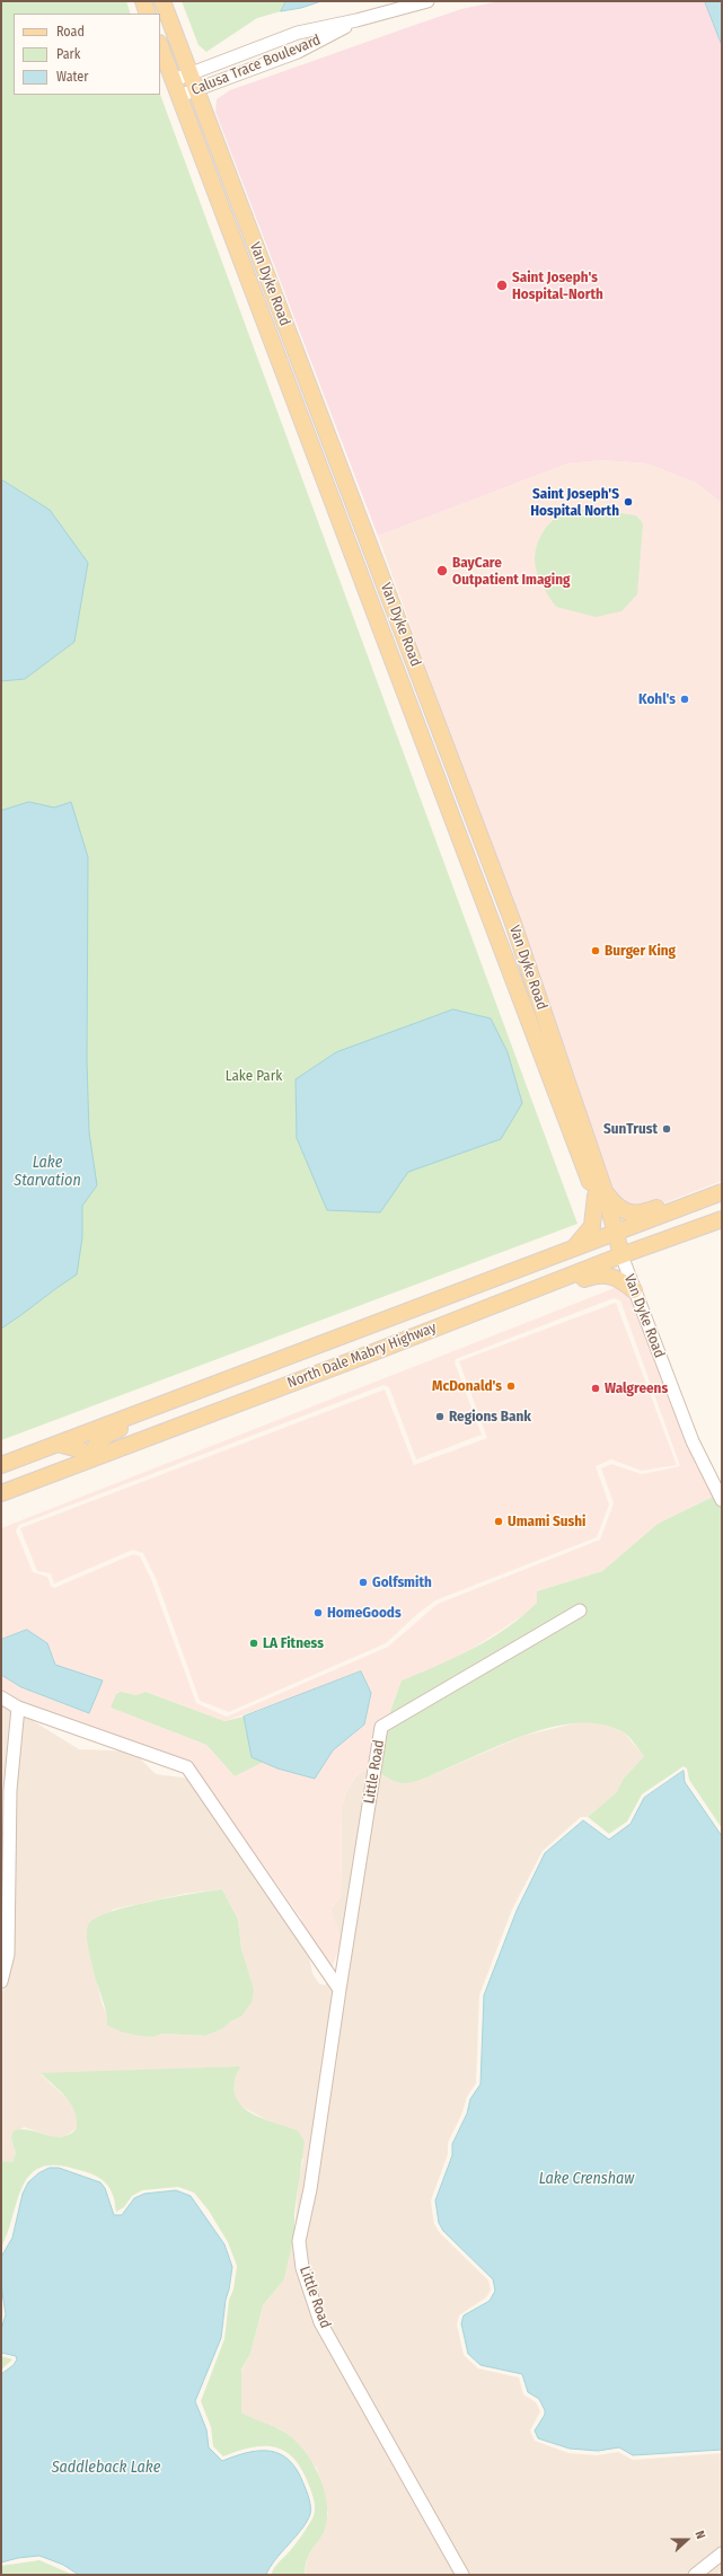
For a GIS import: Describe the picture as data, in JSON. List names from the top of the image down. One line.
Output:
{"streets":{"main road":["Van Dyke Road","North Dale Mabry Highway"],"street":["Calusa Trace Boulevard","Little Road"]},"crossings":[["Calusa Trace Boulevard","Van Dyke Road"],["Van Dyke Road","North Dale Mabry Highway"]],"water":["Lake Starvation","Lake Crenshaw","Saddleback Lake"],"parks":["Lake Park"],"places":["Saint Joseph's Hospital-North","Saint Joseph'S Hospital North","BayCare Outpatient Imaging","Kohl's","Burger King","SunTrust","McDonald's","Walgreens","Regions Bank","Umami Sushi","Golfsmith","HomeGoods","LA Fitness"],"legend":["Road","Park","Water"],"north":"right"}
